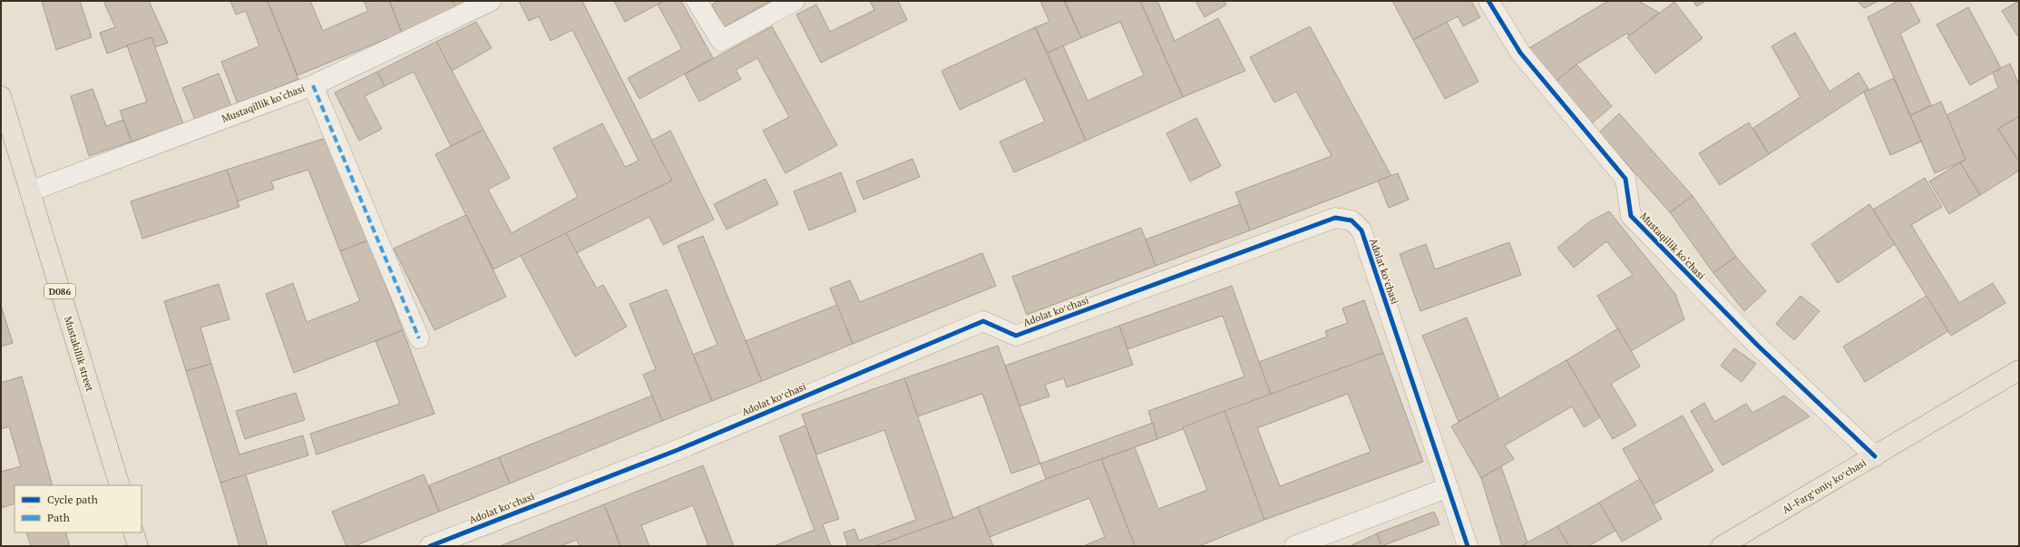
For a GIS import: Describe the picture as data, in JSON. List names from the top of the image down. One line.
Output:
{"streets":{"main road":["D086","Mustakillik street","Al-Fargʻoniy koʻchasi"],"street":["Mustaqillik ko‘chasi","Adolat koʻchasi"]},"crossings":[["Mustaqillik ko‘chasi","Mustakillik street"],["Mustaqillik ko‘chasi","Al-Fargʻoniy koʻchasi"]],"legend":["Cycle path","Path"]}
